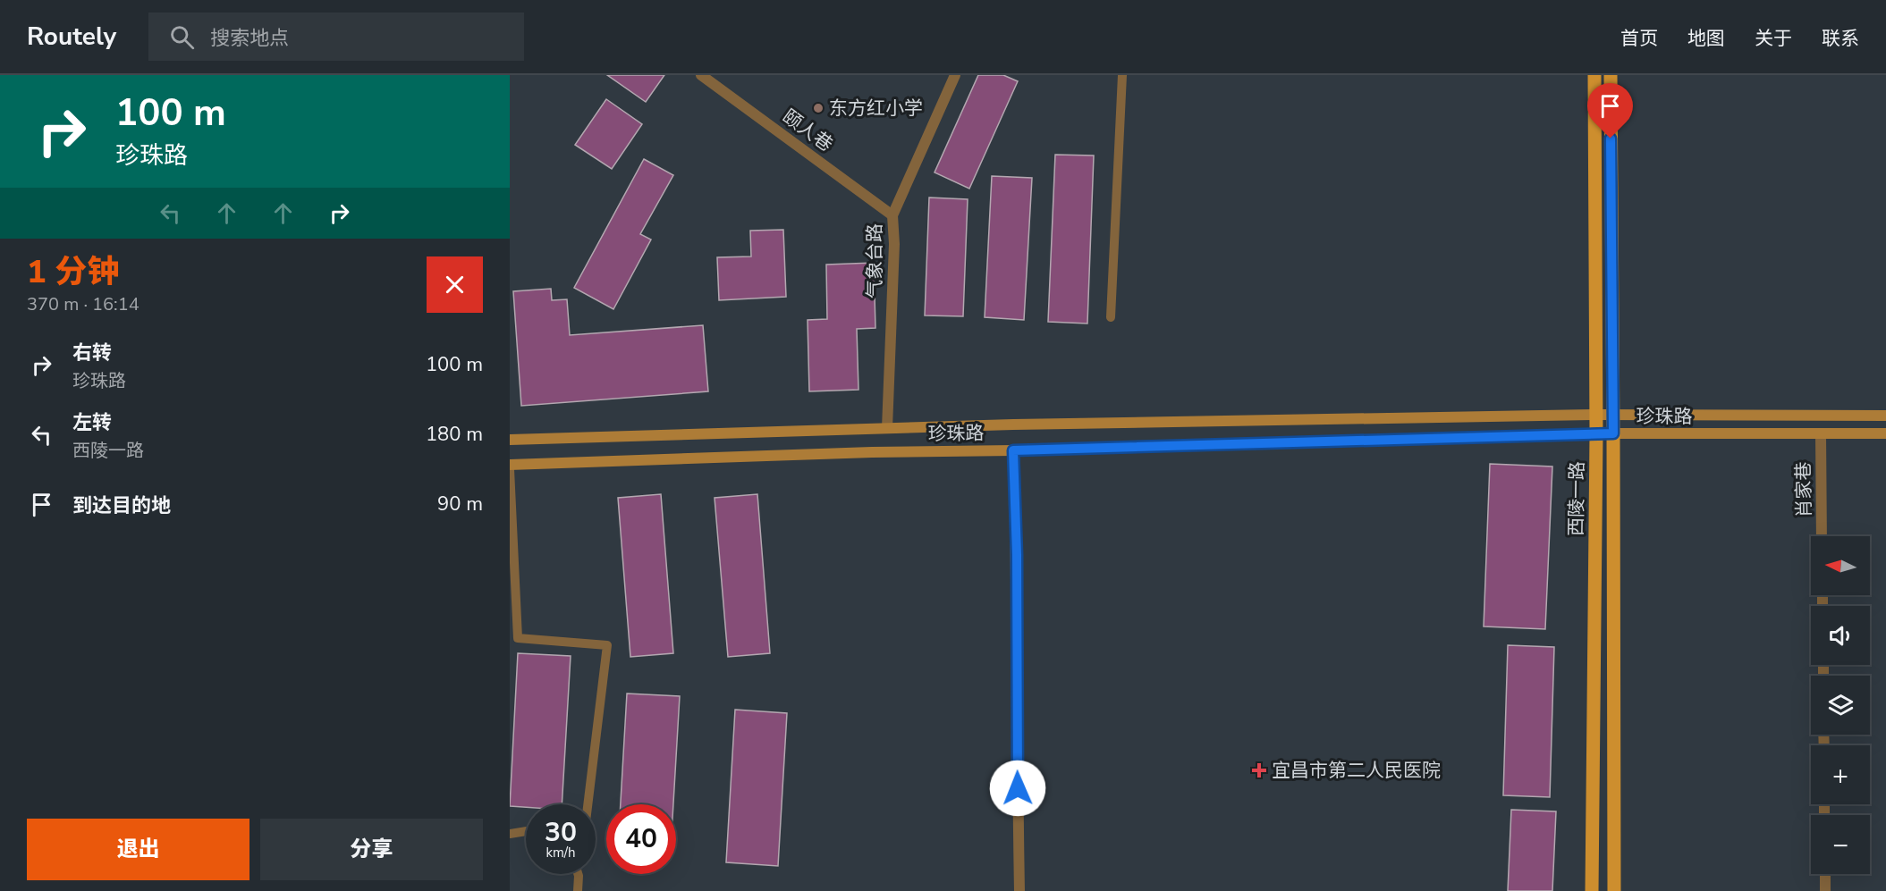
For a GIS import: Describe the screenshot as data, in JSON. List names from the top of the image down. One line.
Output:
{"streets":{"main road":["珍珠路","西陵一路"],"street":["颐人巷","气象台路","肖家巷"]},"crossings":[["颐人巷","气象台路"],["气象台路","珍珠路"],["珍珠路","肖家巷"],["珍珠路","西陵一路"]],"places":{"other":["东方红小学"],"health":["宜昌市第二人民医院"]},"north":"left","page":{"header":"Routely","search":"搜索地点","nav":["首页","地图","关于","联系"],"turn":["100 m","珍珠路"],"heading":["1 分钟","370 m · 16:14"],"list":[{"name":"右转","note":"珍珠路","value":"100 m"},{"name":"左转","note":"西陵一路","value":"180 m"},{"name":"到达目的地","value":"90 m"}],"map_buttons":["+","−"],"speed":"30 km/h","limit":"40","buttons":["退出","分享"]}}
